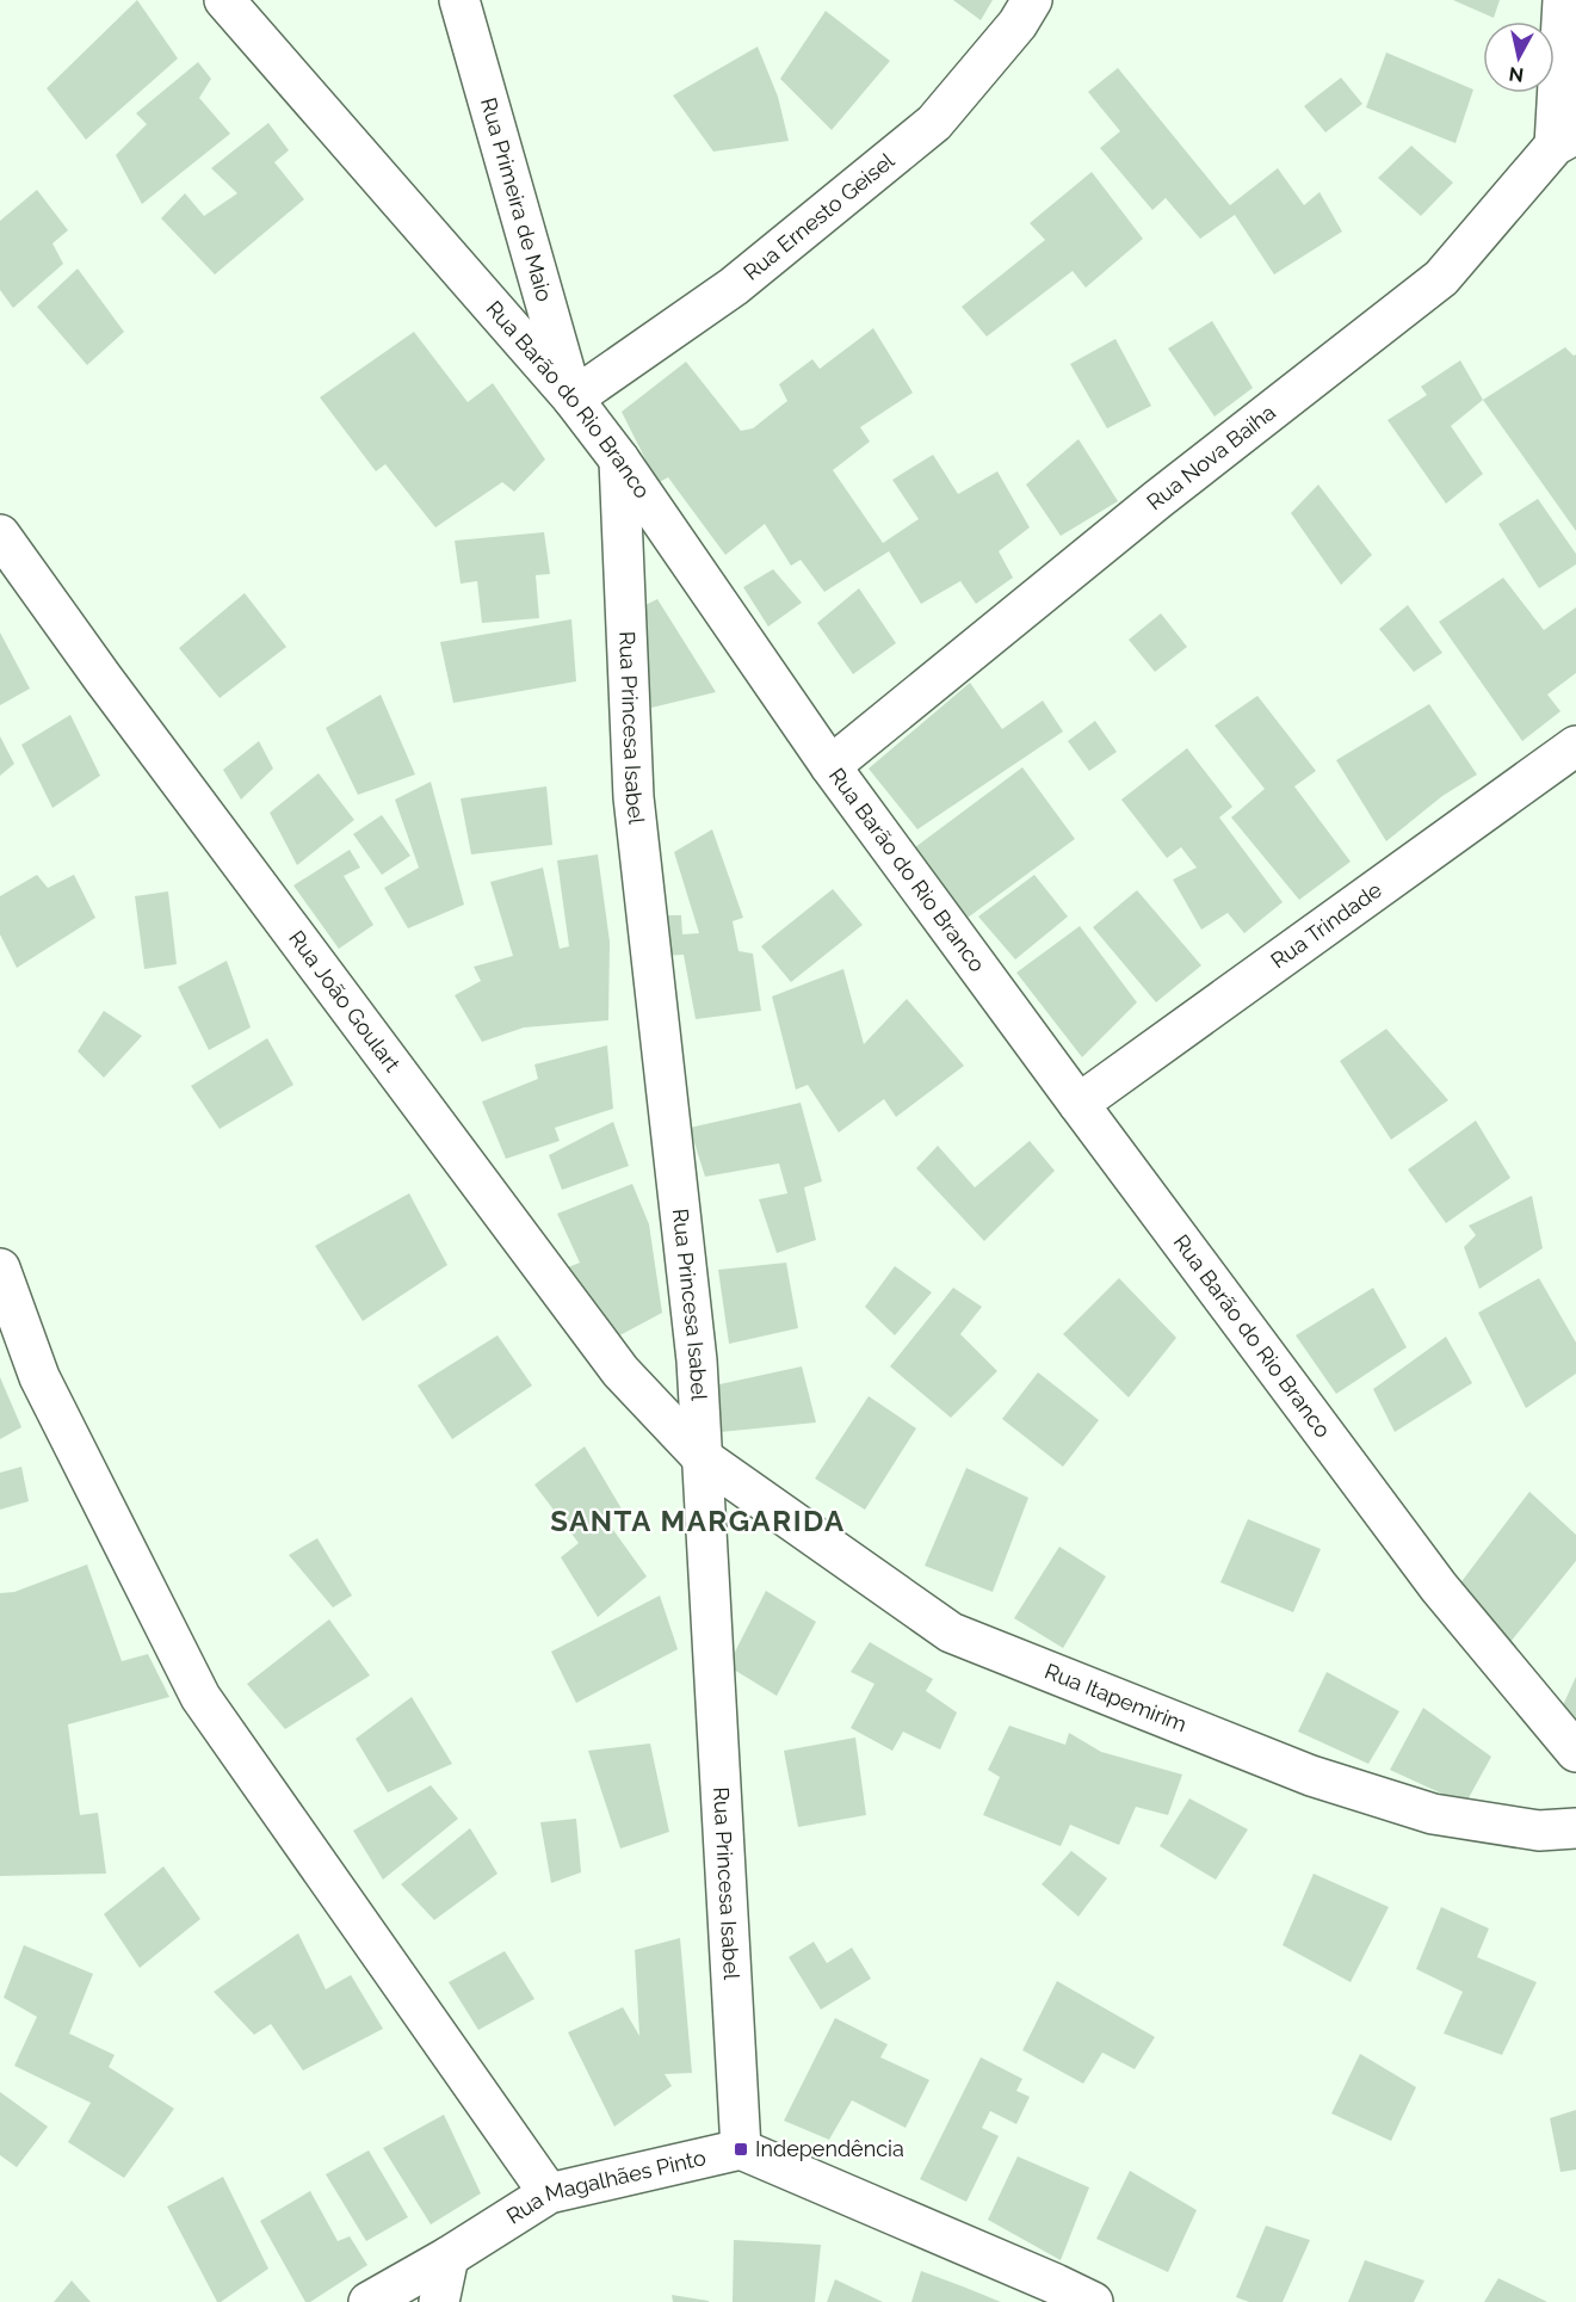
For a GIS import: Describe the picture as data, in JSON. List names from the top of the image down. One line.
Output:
{"streets":{"street":["Rua Primeira de Maio","Rua Ernesto Geisel","Rua Barão do Rio Branco","Rua Nova Baiha","Rua Princesa Isabel","Rua Trindade","Rua João Goulart","Rua Itapemirim","Rua Magalhães Pinto"]},"crossings":[["Rua Primeira de Maio","Rua Ernesto Geisel"],["Rua Primeira de Maio","Rua Barão do Rio Branco"],["Rua Ernesto Geisel","Rua Barão do Rio Branco"],["Rua Barão do Rio Branco","Rua Nova Baiha"],["Rua Barão do Rio Branco","Rua Princesa Isabel"],["Rua Barão do Rio Branco","Rua Trindade"],["Rua Princesa Isabel","Rua João Goulart"],["Rua Princesa Isabel","Rua Itapemirim"],["Rua Princesa Isabel","Rua Magalhães Pinto"],["Rua João Goulart","Rua Itapemirim"]],"districts":["SANTA MARGARIDA"],"places":{"transit":["Independência"]},"north":"bottom"}
